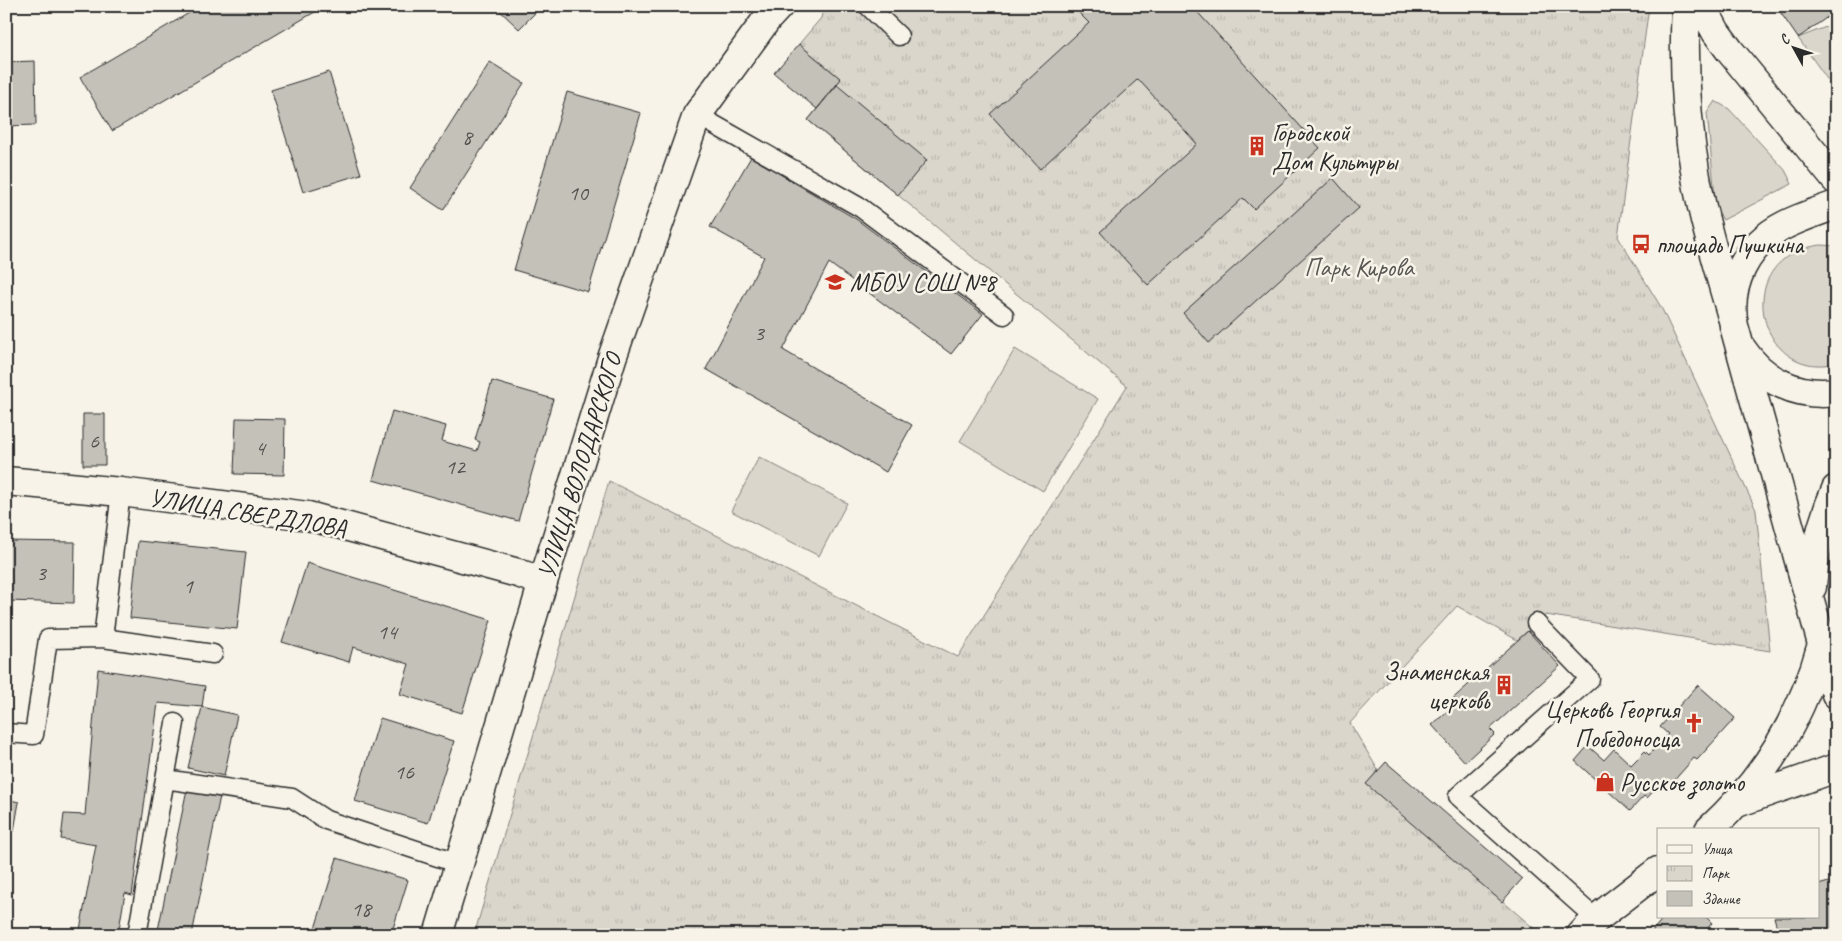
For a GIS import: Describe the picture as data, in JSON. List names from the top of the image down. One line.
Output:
{"streets":{"street":["УЛИЦА ВОЛОДАРСКОГО","УЛИЦА СВЕРДЛОВА"]},"crossings":[["УЛИЦА ВОЛОДАРСКОГО","УЛИЦА СВЕРДЛОВА"]],"parks":["Парк Кирова"],"places":{"building":["Городской Дом Культуры","Знаменская церковь"],"bus stop":["площадь Пушкина"],"school or university":["МБОУ СОШ №8"],"church":["Церковь Георгия Победоносца"],"shop":["Русское золото"]},"house_numbers":["8","10","3","6","4","12","3","1","14","16","18"],"legend":["Улица","Парк","Здание"],"north":"top left"}
